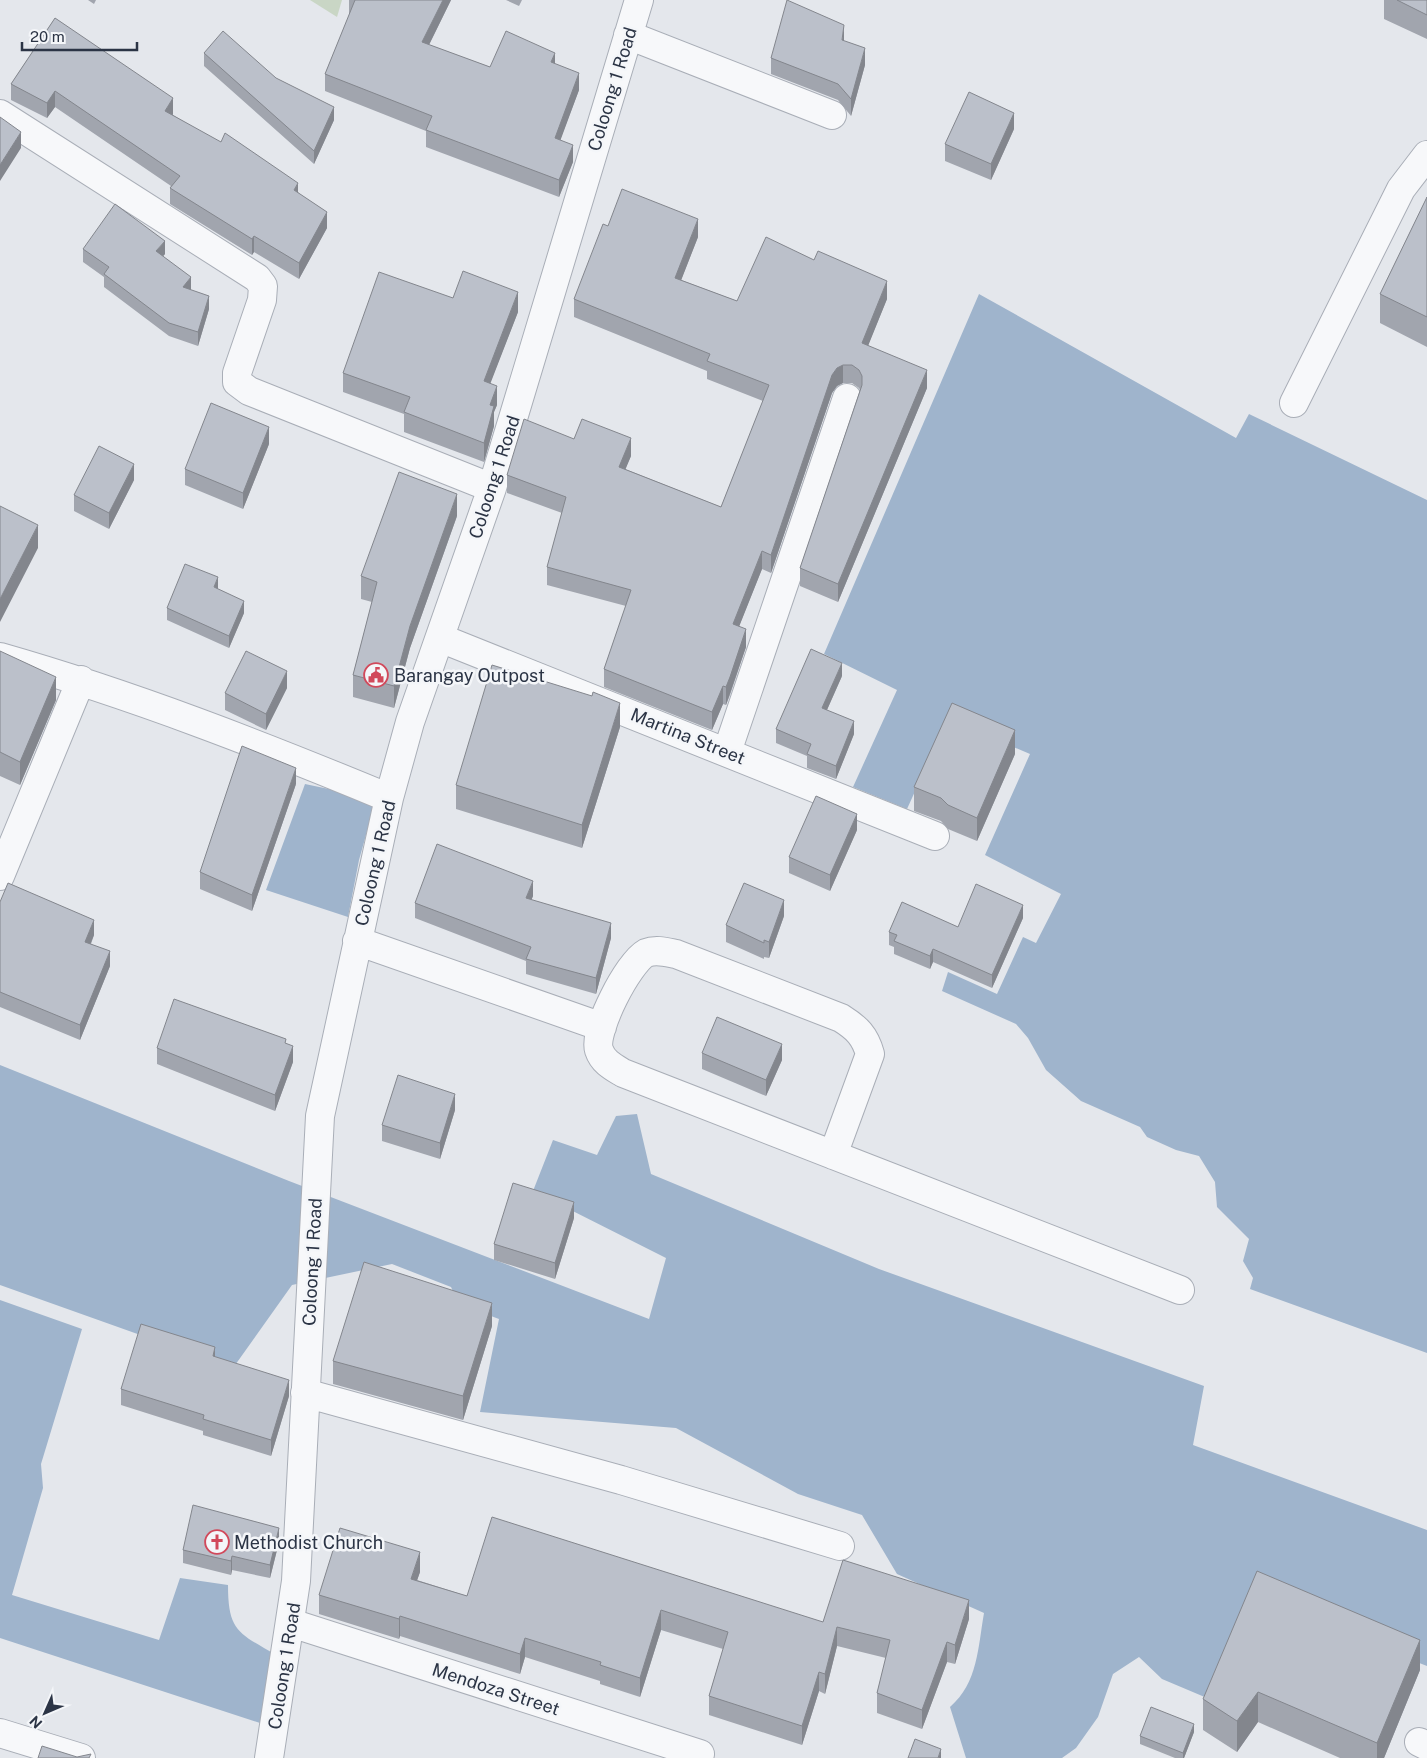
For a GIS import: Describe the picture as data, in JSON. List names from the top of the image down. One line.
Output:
{"streets":{"street":["Coloong 1 Road","Martina Street","Mendoza Street"]},"crossings":[["Coloong 1 Road","Martina Street"],["Coloong 1 Road","Mendoza Street"]],"places":{"public building":["Barangay Outpost"],"church":["Methodist Church"]},"scale_bar":"20 m","north":"bottom left"}
